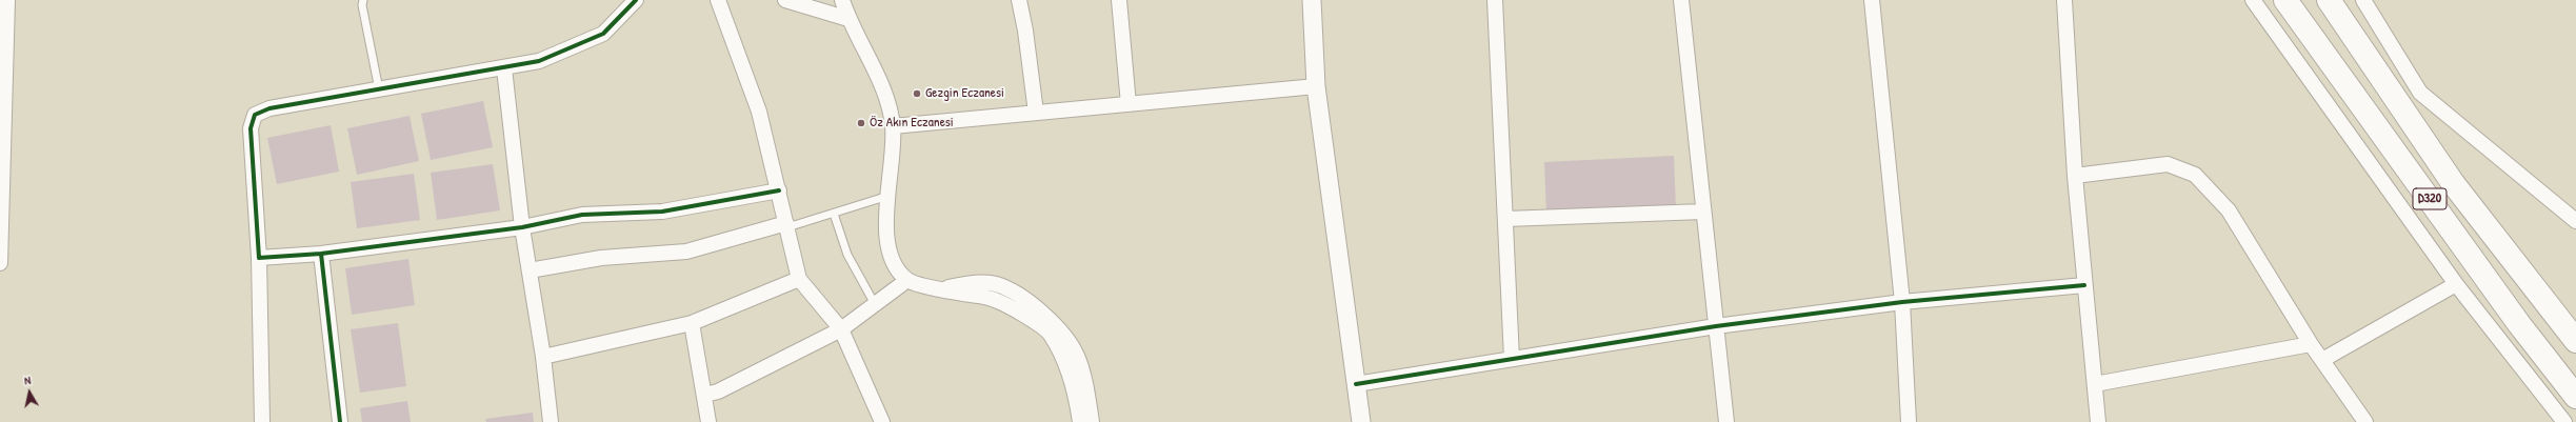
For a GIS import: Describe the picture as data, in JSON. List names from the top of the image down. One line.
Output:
{"streets":{"highway":["D320"]},"places":["Gezgin Eczanesi","Öz Akın Eczanesi"],"north":"top"}
